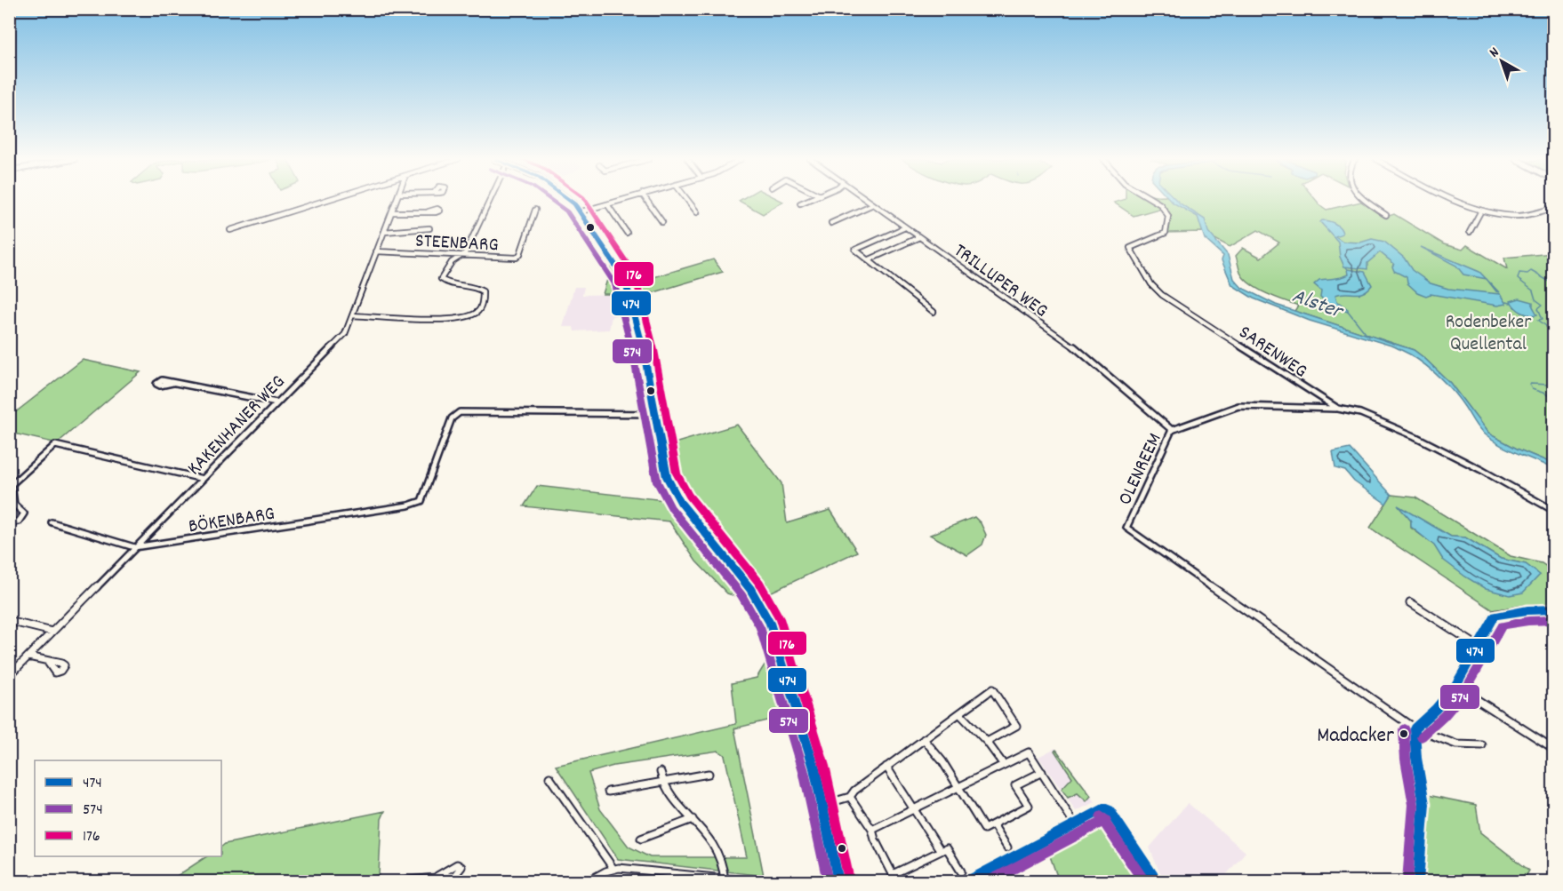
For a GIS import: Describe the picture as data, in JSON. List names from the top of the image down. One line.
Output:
{"streets":{"street":["STEENBARG","TRILLUPER WEG","SARENWEG","KAKENHANER WEG","OLENREEM","BÖKENBARG"]},"crossings":[["STEENBARG","KAKENHANER WEG"],["TRILLUPER WEG","OLENREEM"],["SARENWEG","OLENREEM"],["KAKENHANER WEG","BÖKENBARG"]],"water":["Alster"],"parks":["Rodenbeker Quellental"],"places":["Madacker"],"lines":["transit line 474","transit line 574","transit line 176"],"legend":["474","574","176"],"north":"top left"}
